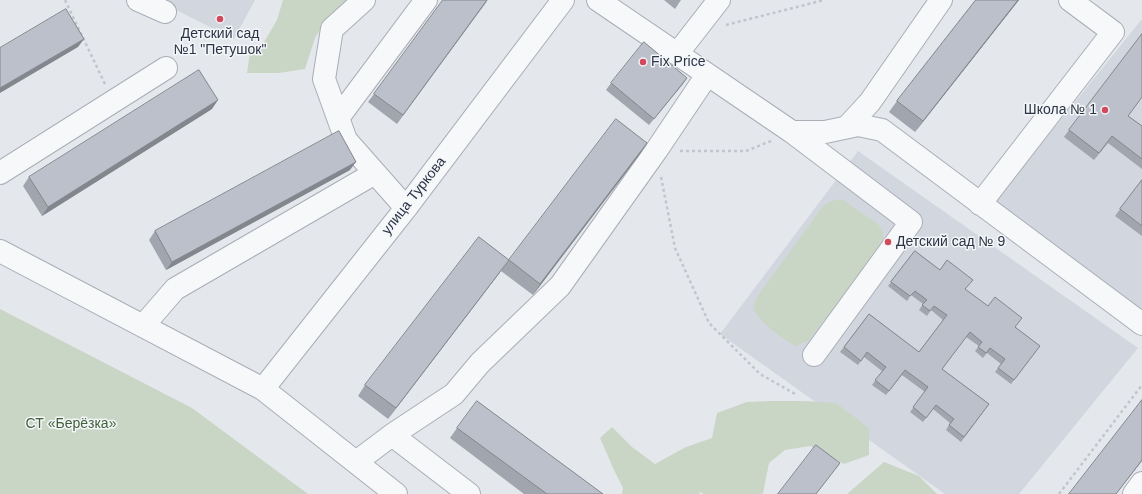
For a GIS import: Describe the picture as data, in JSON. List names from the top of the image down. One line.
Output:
{"streets":{"street":["улица Туркова"]},"parks":["СТ «Берёзка»"],"places":["Детский сад №1 \"Петушок\"","Fix Price","Школа № 1","Детский сад № 9"]}
